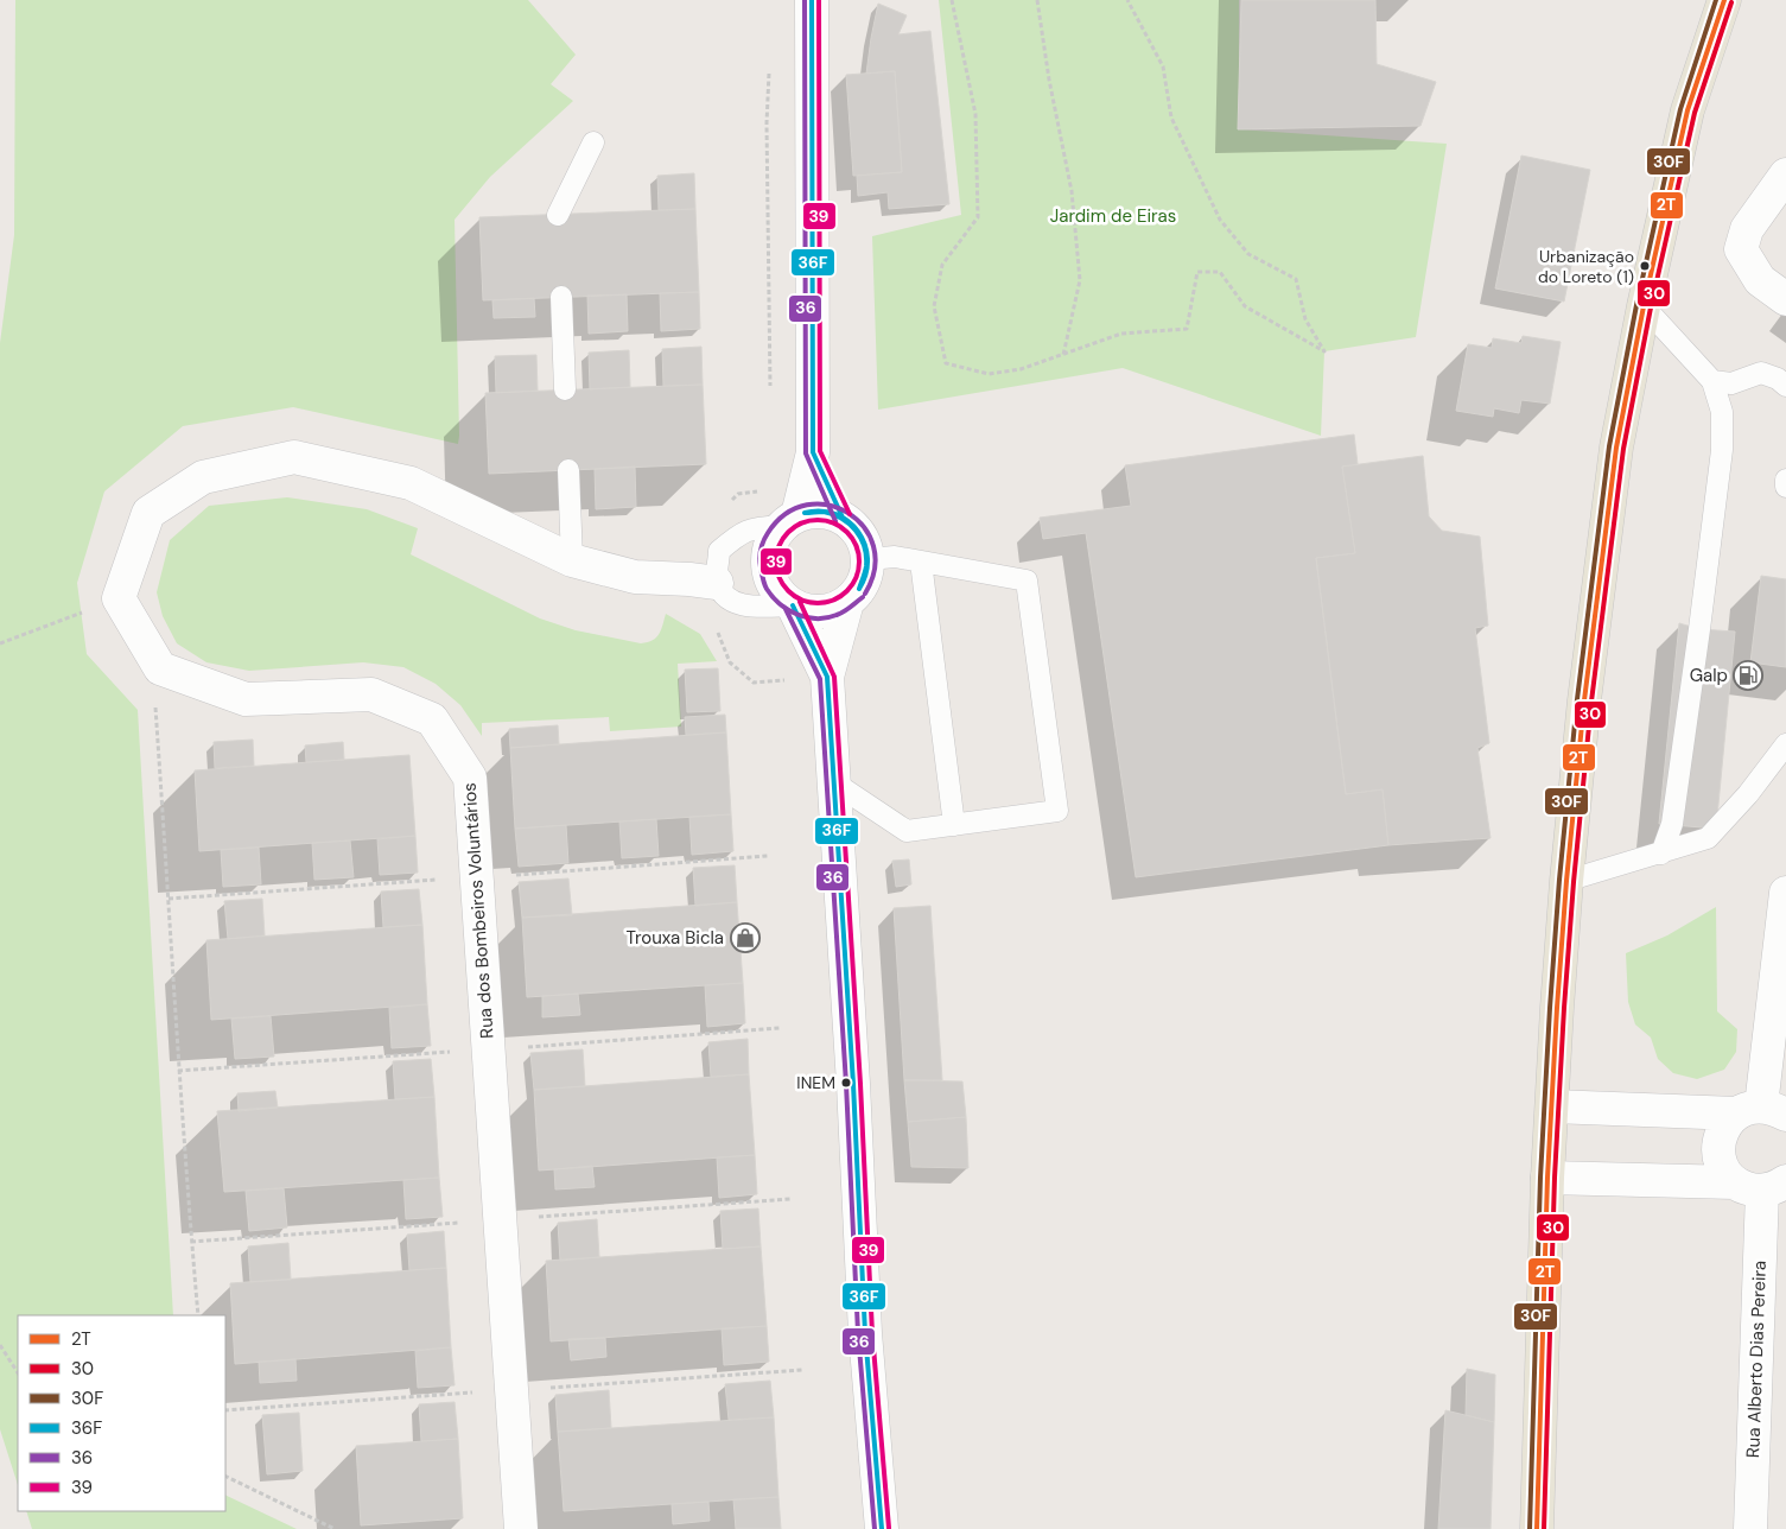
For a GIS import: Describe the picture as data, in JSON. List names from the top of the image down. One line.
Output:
{"streets":{"street":["Rua dos Bombeiros Voluntários","Rua Alberto Dias Pereira"]},"parks":["Jardim de Eiras"],"places":{"other":["Urbanização do Loreto (1)","INEM"],"fuel station":["Galp"],"shop":["Trouxa Bicla"]},"lines":["transit line 2T","transit line 30F","transit line 36F","transit line 36","transit line 39","transit line 30"],"legend":["2T","30","30F","36F","36","39"]}
